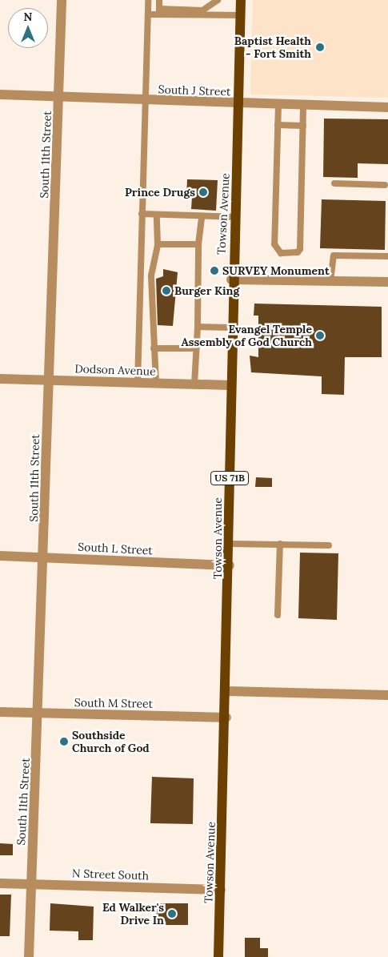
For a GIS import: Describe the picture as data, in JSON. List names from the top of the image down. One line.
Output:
{"streets":{"main road":["Towson Avenue","US 71B"],"street":["South J Street","South 11th Street","Dodson Avenue","South L Street","South M Street","N Street South"]},"crossings":[["South J Street","South 11th Street"],["South J Street","Towson Avenue"],["South 11th Street","Dodson Avenue"],["South 11th Street","South L Street"],["South 11th Street","South M Street"],["South 11th Street","N Street South"],["Towson Avenue","Dodson Avenue"],["Towson Avenue","South L Street"],["Towson Avenue","South M Street"],["Towson Avenue","N Street South"]],"places":["Baptist Health - Fort Smith","Prince Drugs","SURVEY Monument","Burger King","Evangel Temple Assembly of God Church","Southside Church of God","Ed Walker's Drive In"],"north":"top"}
